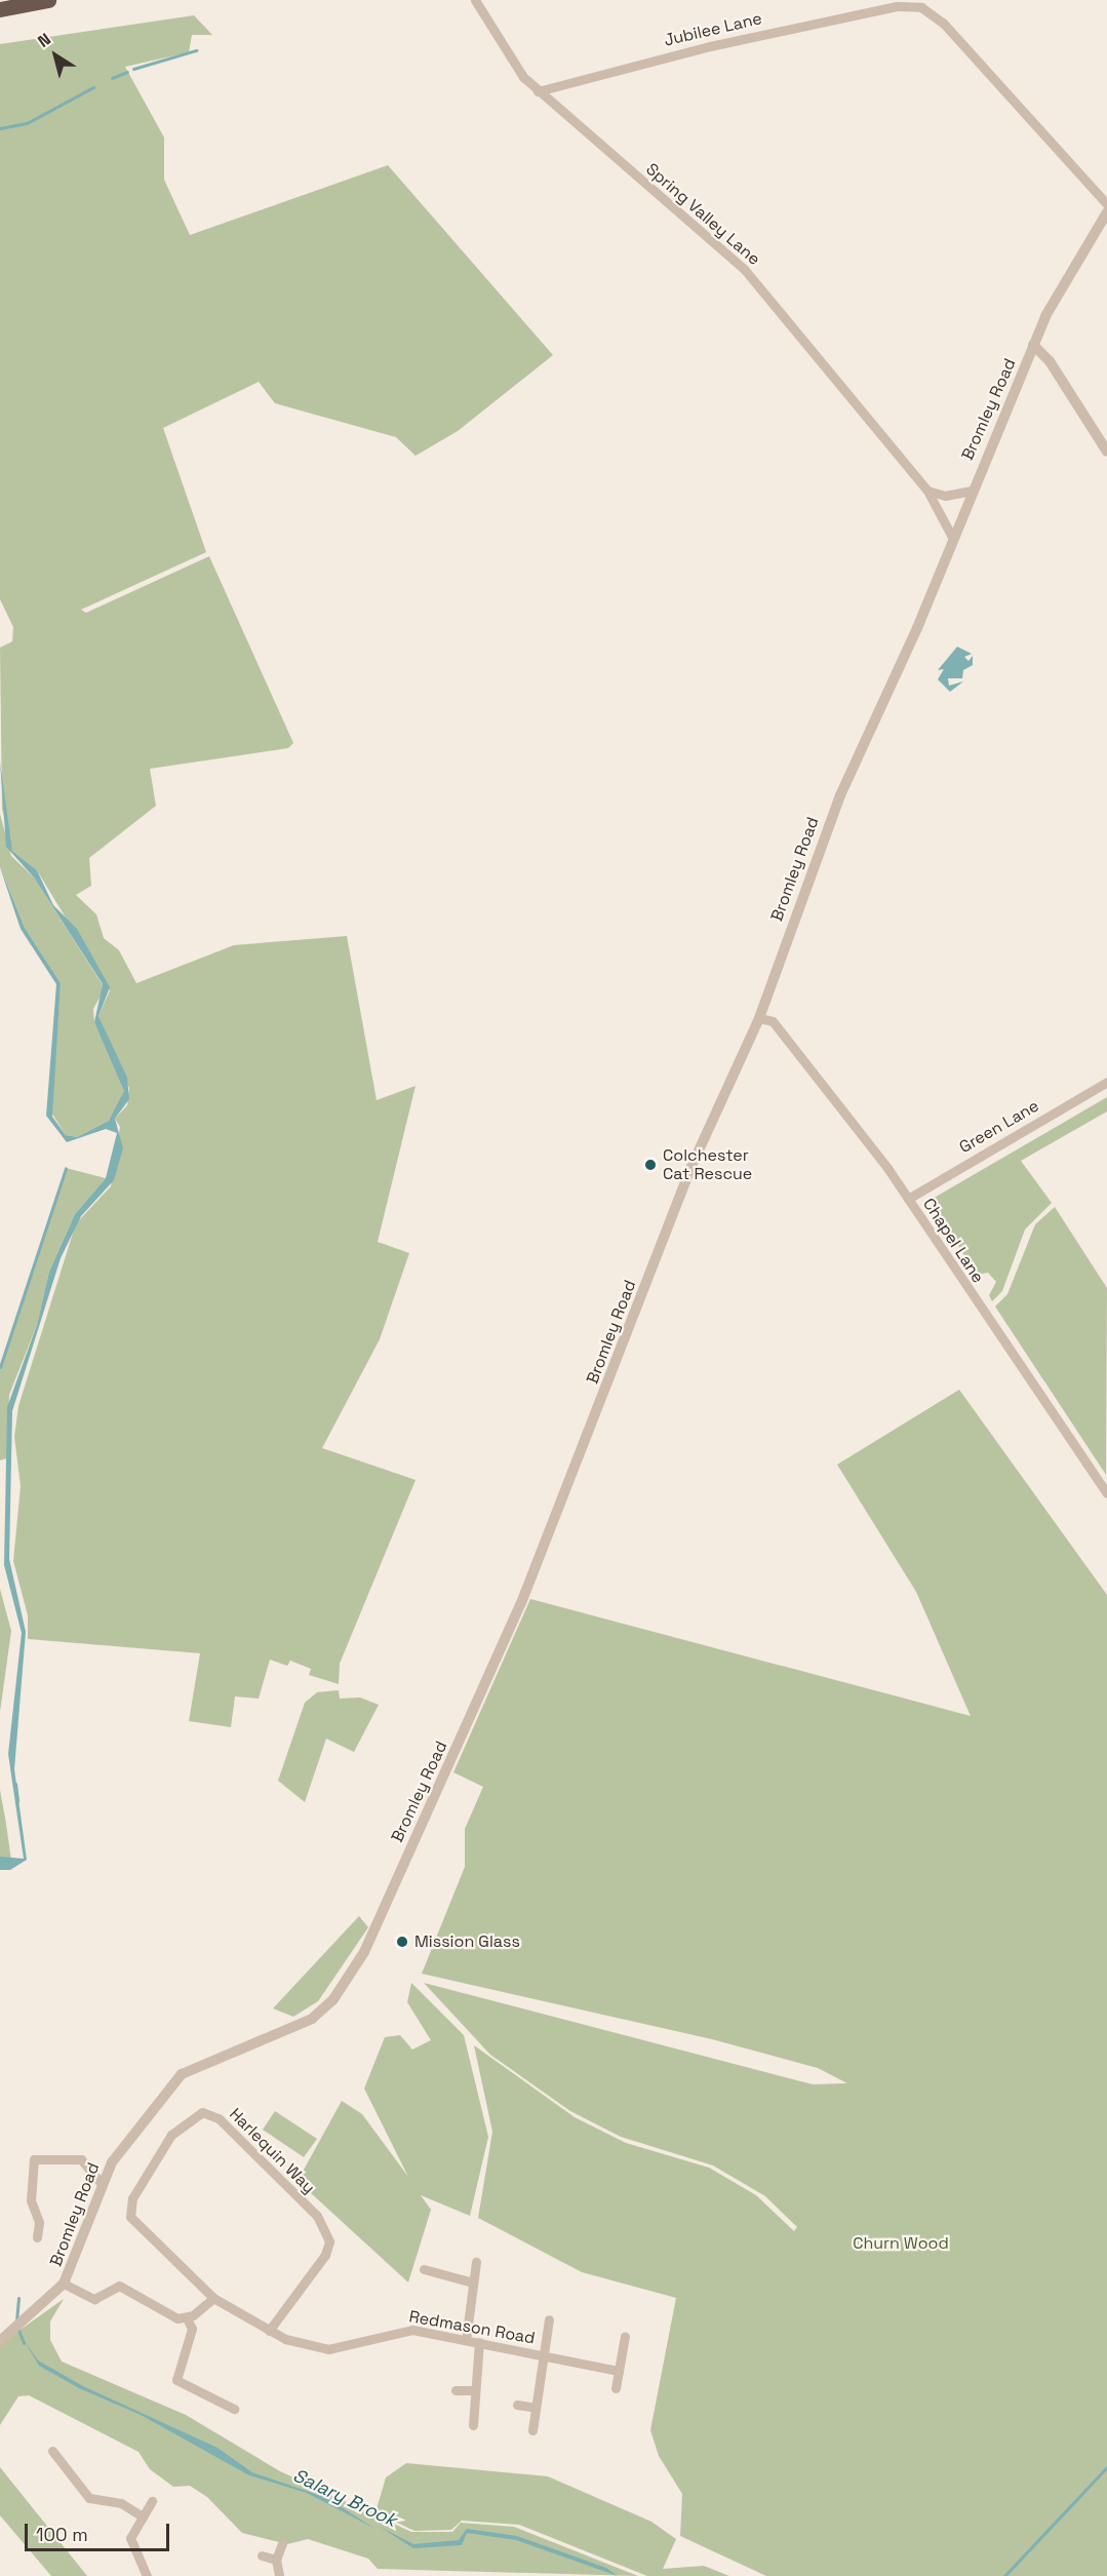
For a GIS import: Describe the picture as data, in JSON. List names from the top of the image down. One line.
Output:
{"streets":{"street":["Jubilee Lane","Spring Valley Lane","Bromley Road","Green Lane","Chapel Lane","Harlequin Way","Redmason Road"]},"crossings":[["Jubilee Lane","Spring Valley Lane"],["Spring Valley Lane","Bromley Road"],["Bromley Road","Chapel Lane"],["Green Lane","Chapel Lane"],["Harlequin Way","Redmason Road"]],"water":["Salary Brook"],"parks":["Churn Wood"],"places":["Colchester Cat Rescue","Mission Glass"],"scale_bar":"100 m","north":"top left"}
